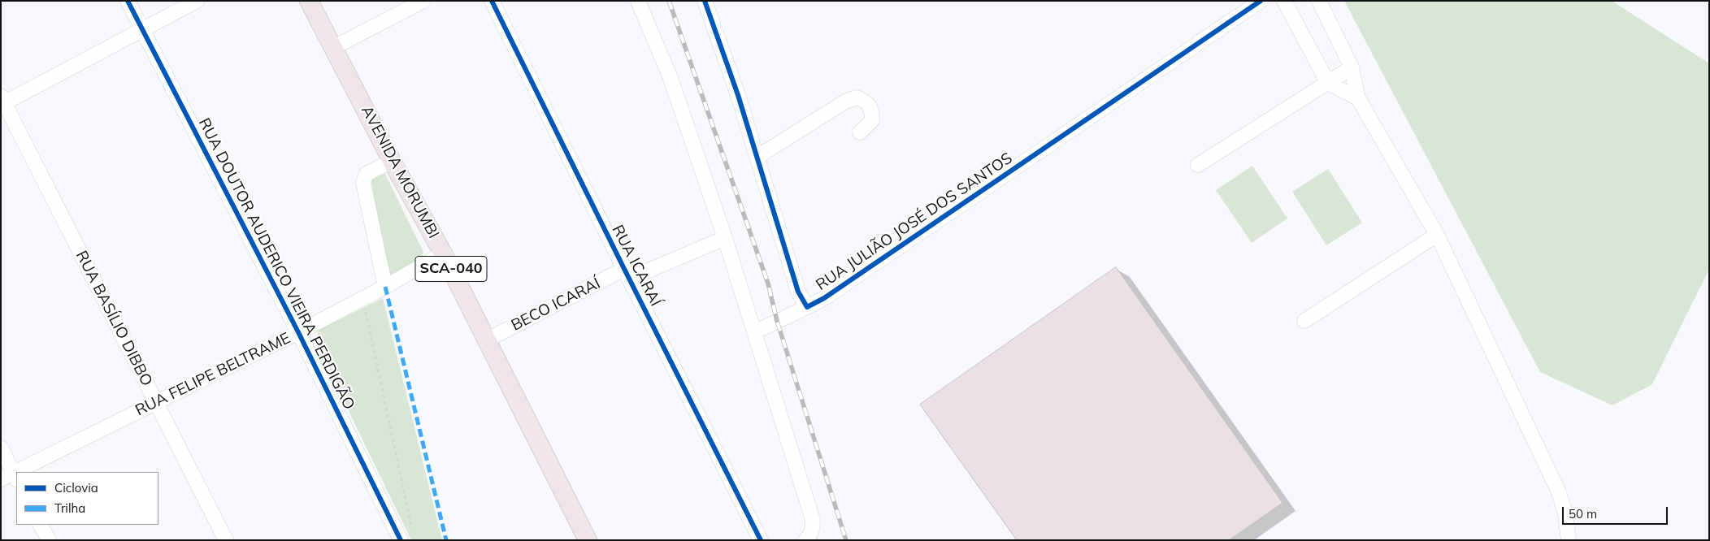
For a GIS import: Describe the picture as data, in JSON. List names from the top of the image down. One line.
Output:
{"streets":{"main road":["AVENIDA MORUMBI","SCA-040"],"street":["RUA JULIÃO JOSÉ DOS SANTOS","RUA DOUTOR AUDERICO VIEIRA PERDIGÃO","RUA ICARAÍ","BECO ICARAÍ","RUA BASÍLIO DIBBO","RUA FELIPE BELTRAME"]},"crossings":[["AVENIDA MORUMBI","BECO ICARAÍ"],["AVENIDA MORUMBI","RUA FELIPE BELTRAME"],["RUA DOUTOR AUDERICO VIEIRA PERDIGÃO","RUA FELIPE BELTRAME"],["RUA ICARAÍ","BECO ICARAÍ"],["RUA BASÍLIO DIBBO","RUA FELIPE BELTRAME"]],"legend":["Ciclovia","Trilha"],"scale_bar":"50 m"}
